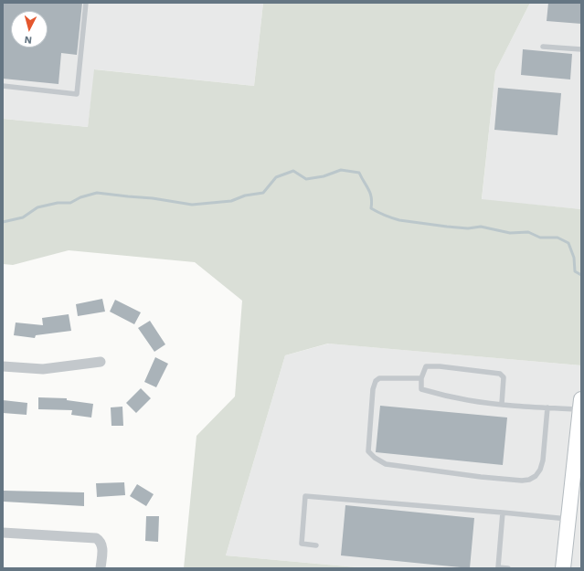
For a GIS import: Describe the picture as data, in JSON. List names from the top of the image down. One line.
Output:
{"north":"bottom"}
